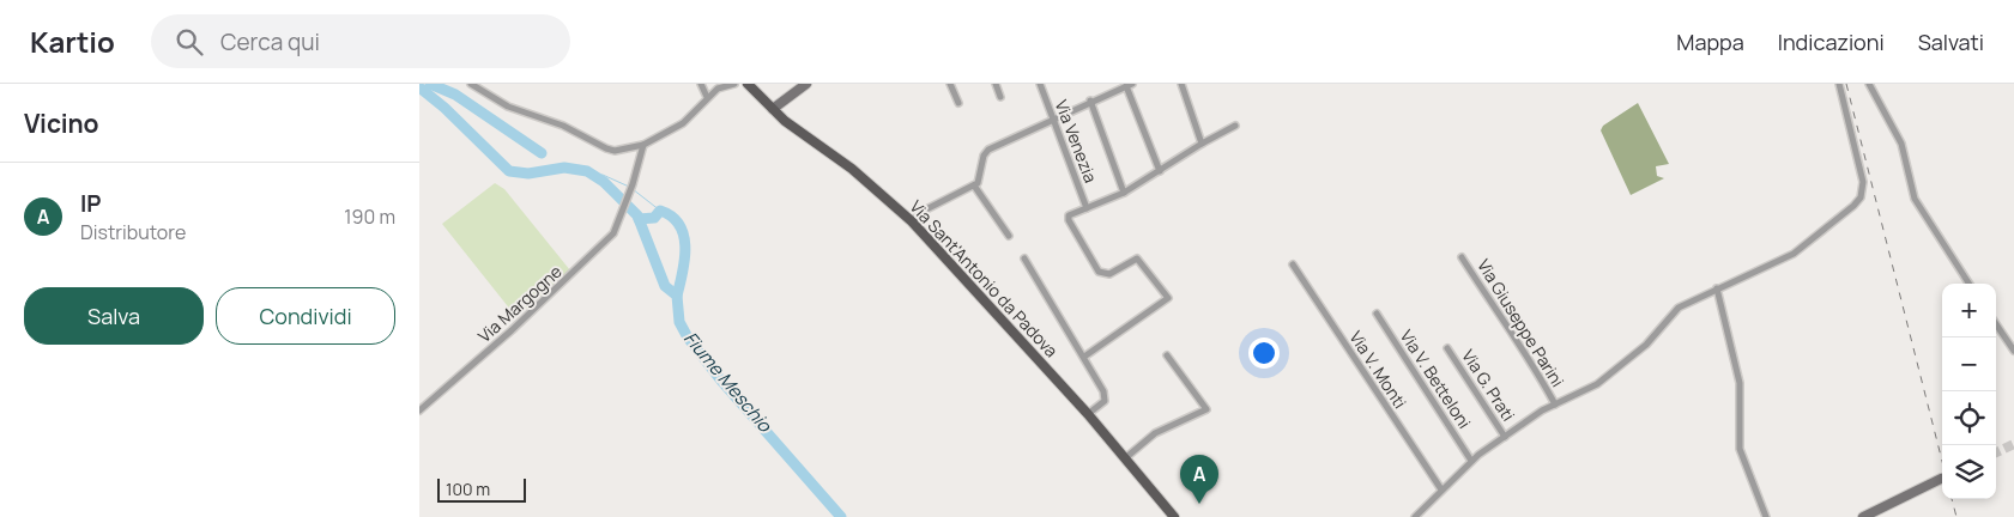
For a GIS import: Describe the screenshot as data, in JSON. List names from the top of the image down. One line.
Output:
{"streets":{"main road":["Via Sant'Antonio da Padova"],"street":["Via Venezia","Via Margogne","Via Giuseppe Parini","Via V. Monti","Via V. Betteloni","Via G. Prati"]},"water":["Fiume Meschio"],"scale_bar":"100 m","page":{"header":"Kartio","search":"Cerca qui","nav":["Mappa","Indicazioni","Salvati"],"heading":"Vicino","list":[{"mark":"A","name":"IP","note":"Distributore","value":"190 m"}],"buttons":["Salva","Condividi"],"map_buttons":["+","−"],"pins":"A","scale":"100 m"}}
